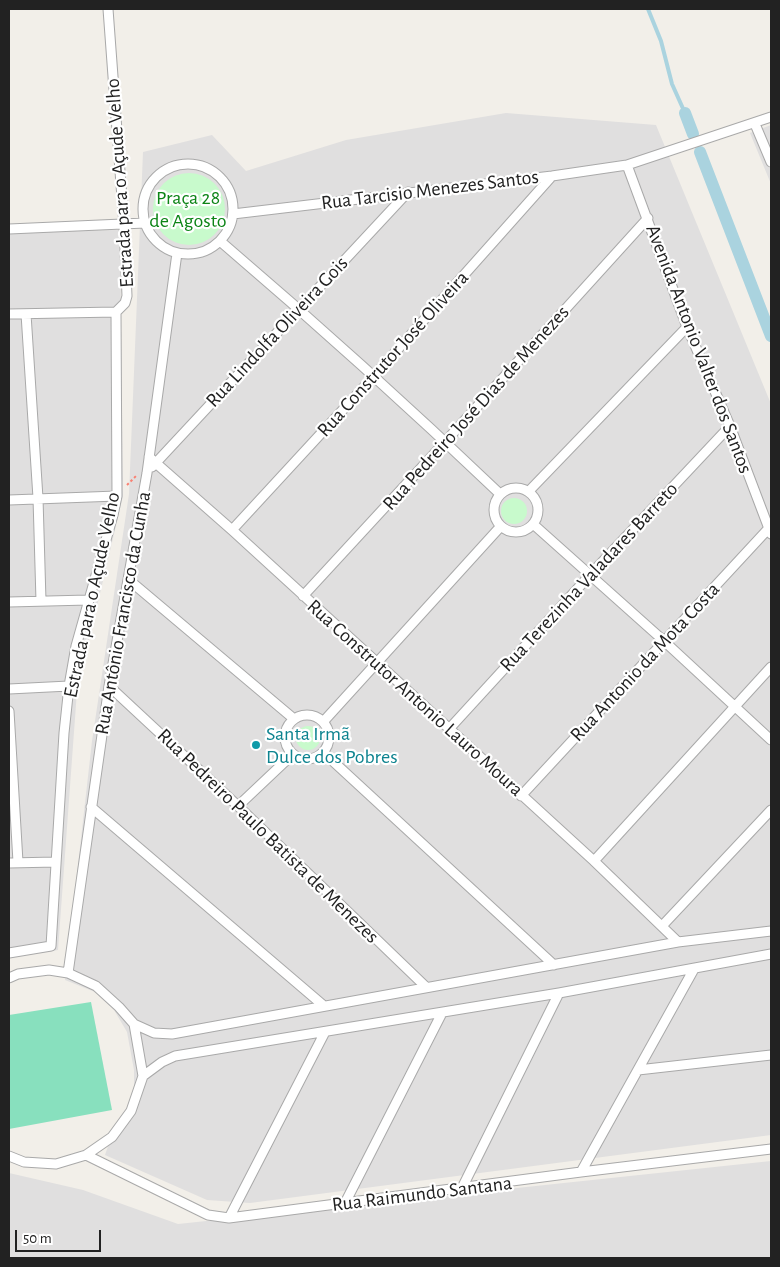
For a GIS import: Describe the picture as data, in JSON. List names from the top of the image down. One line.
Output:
{"streets":{"street":["Estrada para o Açude Velho","Rua Tarcisio Menezes Santos","Rua Lindolfa Oliveira Gois","Avenida Antonio Valter dos Santos","Rua Construtor José Oliveira","Rua Pedreiro José Dias de Menezes","Rua Terezinha Valadares Barreto","Rua Antônio Francisco da Cunha","Rua Antonio da Mota Costa","Rua Construtor Antonio Lauro Moura","Rua Pedreiro Paulo Batista de Menezes","Rua Raimundo Santana"]},"crossings":[["Rua Tarcisio Menezes Santos","Rua Lindolfa Oliveira Gois"],["Rua Tarcisio Menezes Santos","Avenida Antonio Valter dos Santos"],["Rua Tarcisio Menezes Santos","Rua Construtor José Oliveira"],["Rua Tarcisio Menezes Santos","Rua Antônio Francisco da Cunha"],["Rua Lindolfa Oliveira Gois","Rua Antônio Francisco da Cunha"],["Rua Lindolfa Oliveira Gois","Rua Construtor Antonio Lauro Moura"],["Avenida Antonio Valter dos Santos","Rua Pedreiro José Dias de Menezes"],["Avenida Antonio Valter dos Santos","Rua Terezinha Valadares Barreto"],["Avenida Antonio Valter dos Santos","Rua Antonio da Mota Costa"],["Rua Construtor José Oliveira","Rua Construtor Antonio Lauro Moura"],["Rua Pedreiro José Dias de Menezes","Rua Construtor Antonio Lauro Moura"],["Rua Terezinha Valadares Barreto","Rua Construtor Antonio Lauro Moura"],["Rua Antônio Francisco da Cunha","Rua Construtor Antonio Lauro Moura"],["Rua Antônio Francisco da Cunha","Rua Pedreiro Paulo Batista de Menezes"],["Rua Antonio da Mota Costa","Rua Construtor Antonio Lauro Moura"]],"parks":["Praça 28 de Agosto"],"places":["Santa Irmã Dulce dos Pobres"],"scale_bar":"50 m"}
